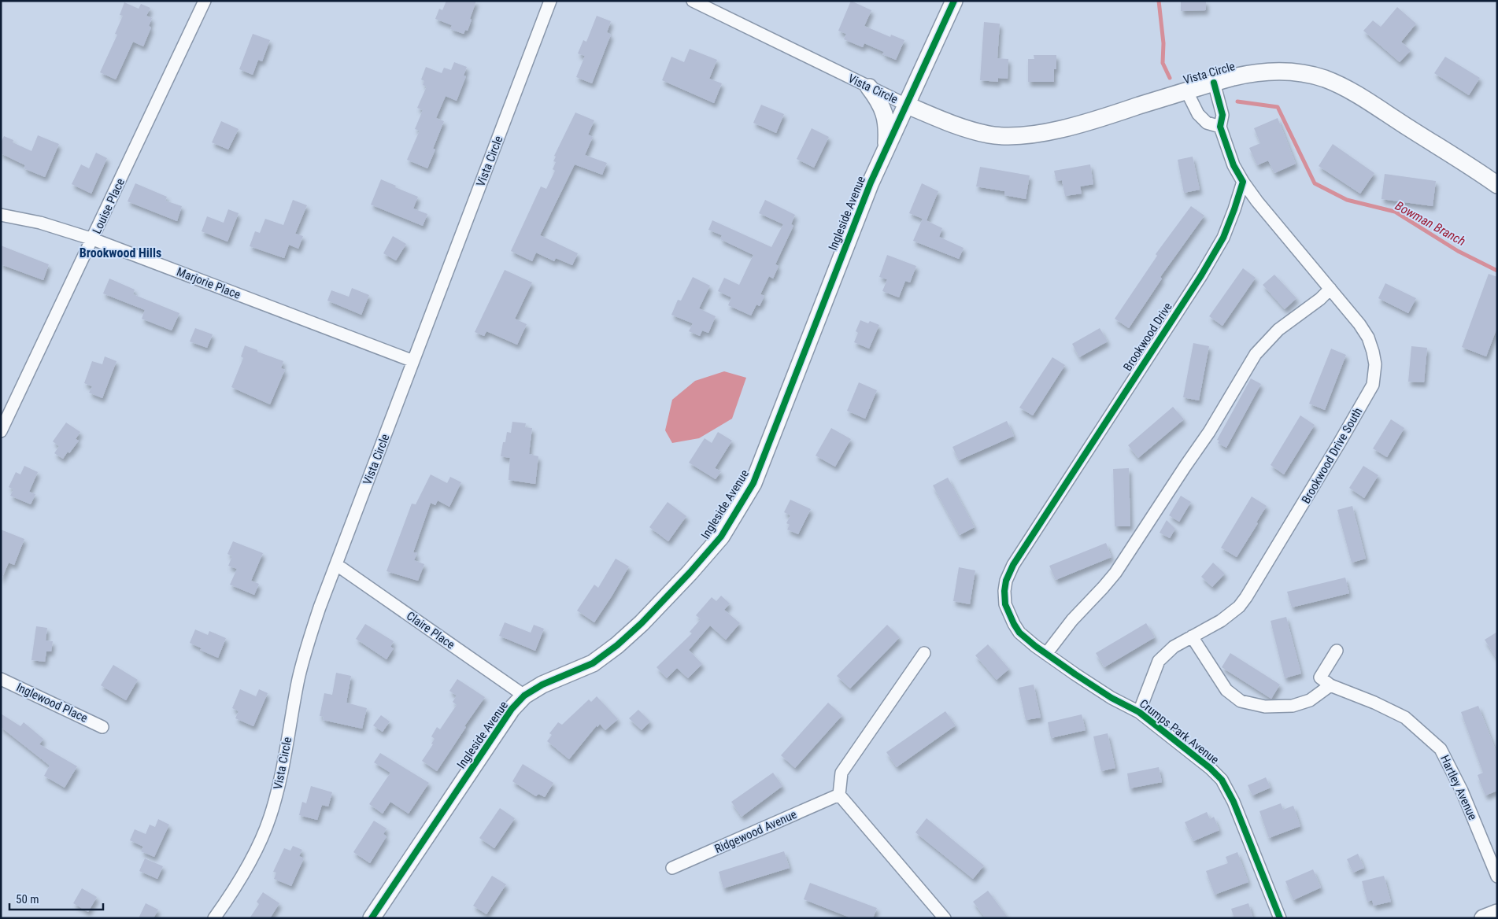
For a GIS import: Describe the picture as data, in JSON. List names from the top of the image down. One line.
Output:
{"streets":{"street":["Vista Circle","Louise Place","Ingleside Avenue","Marjorie Place","Brookwood Drive","Brookwood Drive South","Claire Place","Inglewood Place","Crumps Park Avenue","Hartley Avenue","Ridgewood Avenue"]},"crossings":[["Vista Circle","Ingleside Avenue"],["Vista Circle","Marjorie Place"],["Vista Circle","Claire Place"],["Louise Place","Marjorie Place"],["Ingleside Avenue","Claire Place"],["Brookwood Drive","Brookwood Drive South"],["Brookwood Drive","Crumps Park Avenue"],["Brookwood Drive South","Crumps Park Avenue"]],"districts":["Brookwood Hills"],"water":["Bowman Branch"],"scale_bar":"50 m"}
